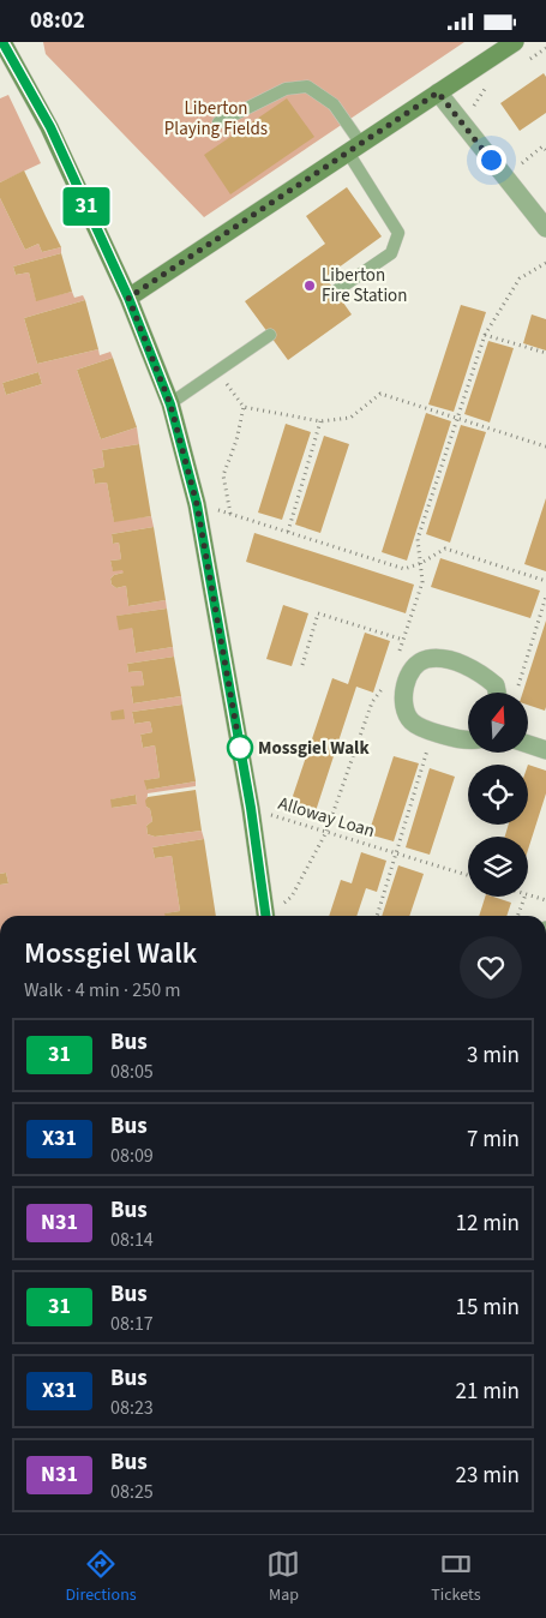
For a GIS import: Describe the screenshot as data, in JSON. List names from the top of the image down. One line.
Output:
{"streets":{"path":["Alloway Loan"]},"parks":["Liberton Playing Fields"],"places":["Liberton Fire Station","Mossgiel Walk"],"lines":["bus line 31"],"north":"top","page":{"status":"08:02","on_map":"31","heading":["Mossgiel Walk","Walk · 4 min · 250 m"],"list":[{"mark":"31","name":"Bus","note":"08:05","value":"3 min"},{"mark":"X31","name":"Bus","note":"08:09","value":"7 min"},{"mark":"N31","name":"Bus","note":"08:14","value":"12 min"},{"mark":"31","name":"Bus","note":"08:17","value":"15 min"},{"mark":"X31","name":"Bus","note":"08:23","value":"21 min"},{"mark":"N31","name":"Bus","note":"08:25","value":"23 min"}],"tabs":["Directions","Map","Tickets"]}}
